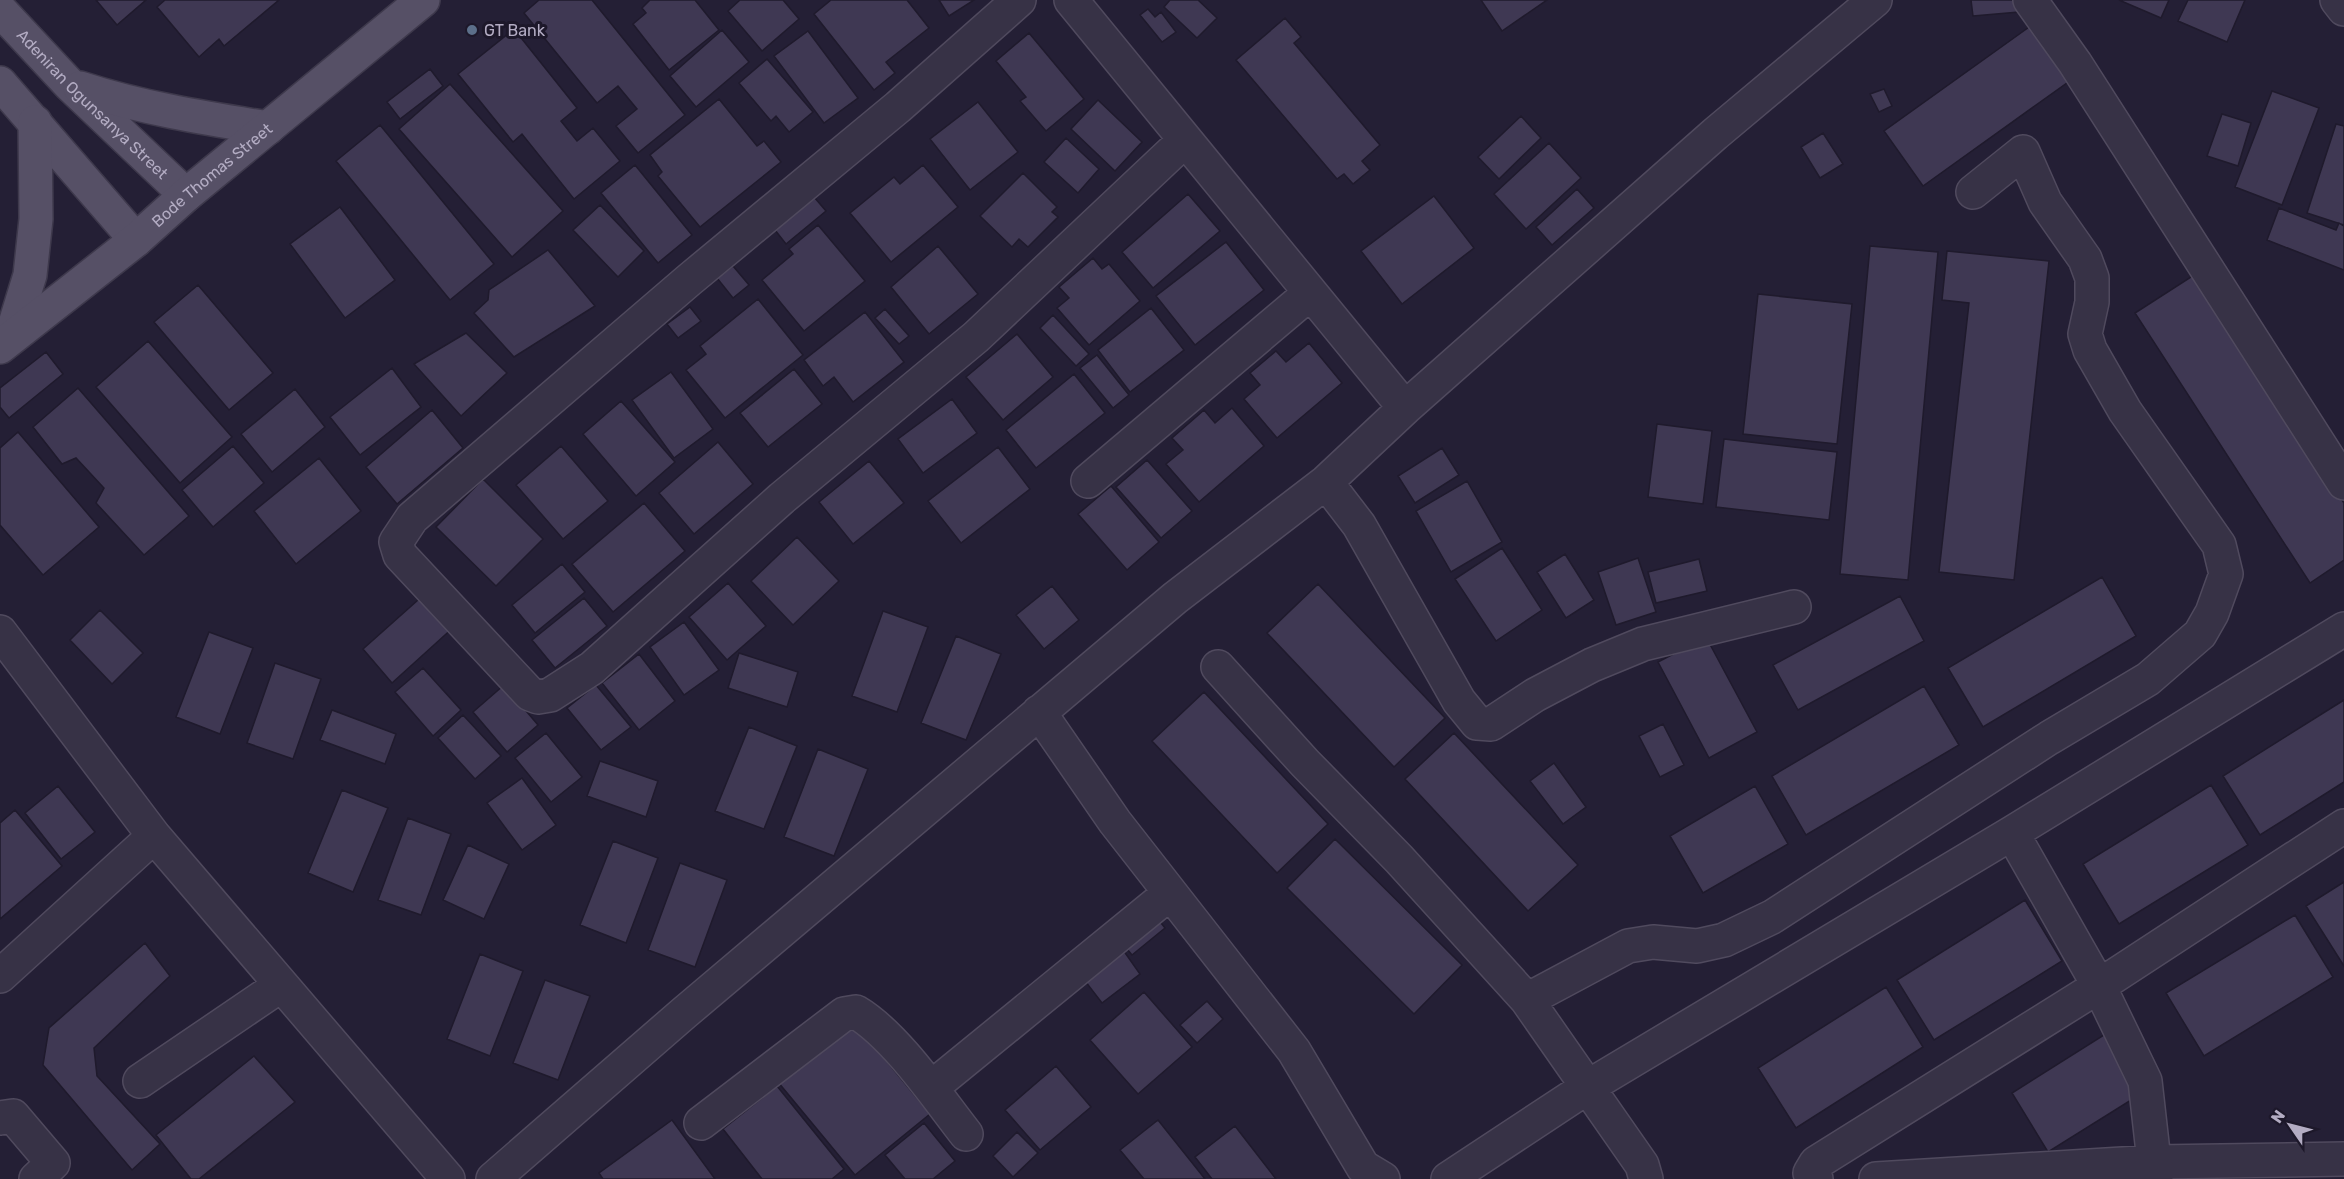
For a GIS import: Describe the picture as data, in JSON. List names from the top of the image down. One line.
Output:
{"streets":{"main road":["Adeniran Ogunsanya Street","Bode Thomas Street"]},"crossings":[["Adeniran Ogunsanya Street","Bode Thomas Street"]],"places":["GT Bank"],"north":"top left"}
